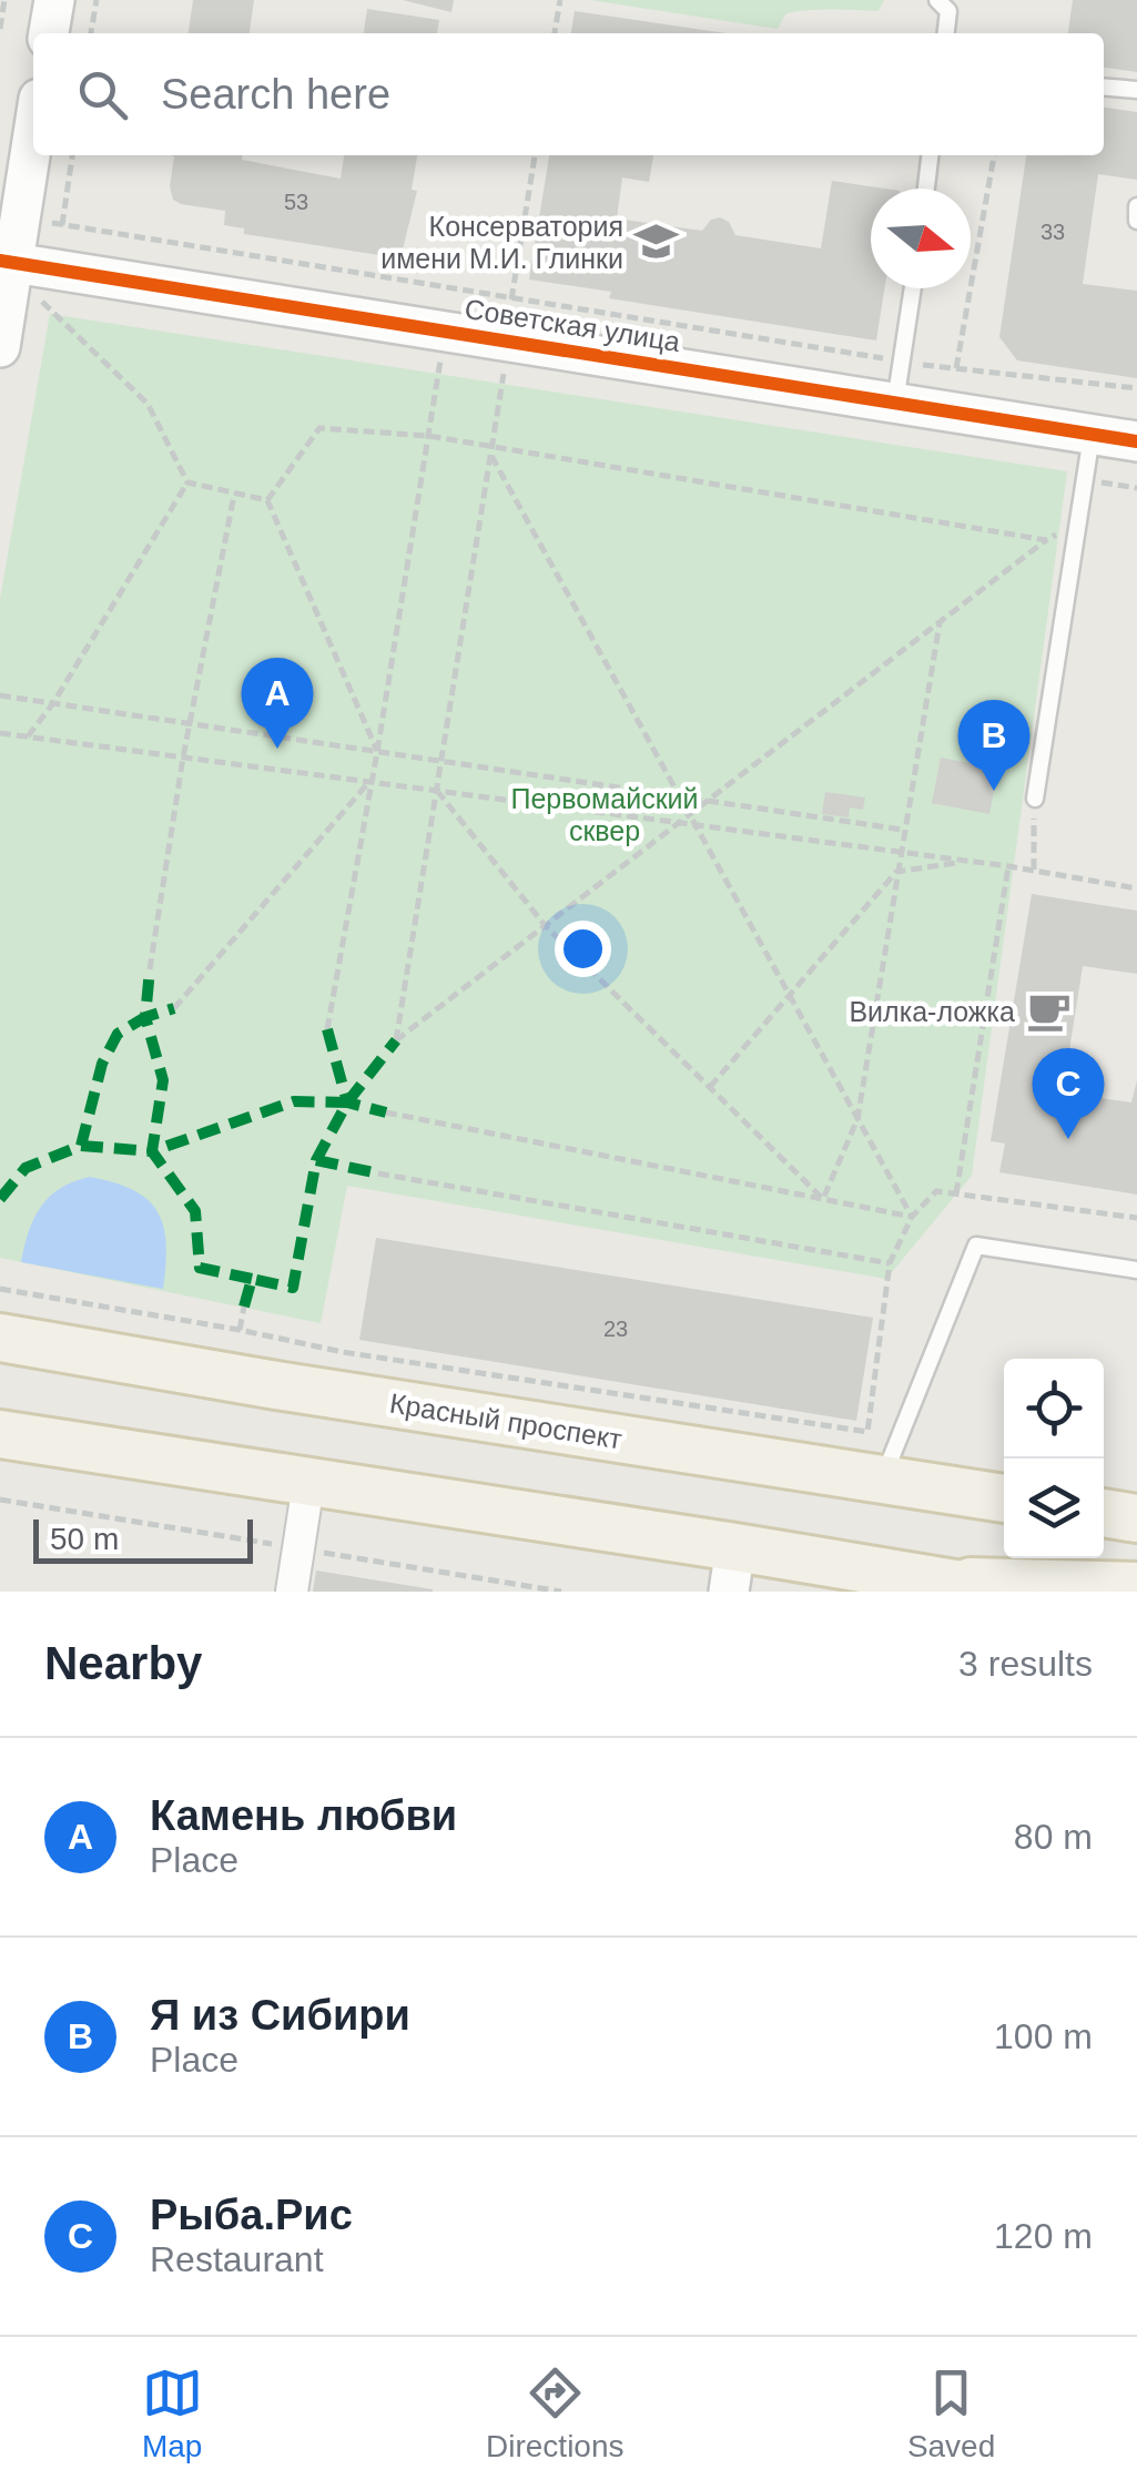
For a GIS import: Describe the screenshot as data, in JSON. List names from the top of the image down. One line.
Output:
{"streets":{"main road":["Красный проспект"],"street":["Советская улица"]},"parks":["Первомайский сквер"],"places":{"school or university":["Консерватория имени М.И. Глинки"],"cafe":["Вилка-ложка"]},"house_numbers":["53","33","23"],"scale_bar":"50 m","north":"right","page":{"search":"Search here","pins":["A","B","C"],"scale":"50 m","heading":["Nearby","3 results"],"list":[{"mark":"A","name":"Камень любви","note":"Place","value":"80 m"},{"mark":"B","name":"Я из Сибири","note":"Place","value":"100 m"},{"mark":"C","name":"Рыба.Рис","note":"Restaurant","value":"120 m"}],"nav":["Map","Directions","Saved"]}}
